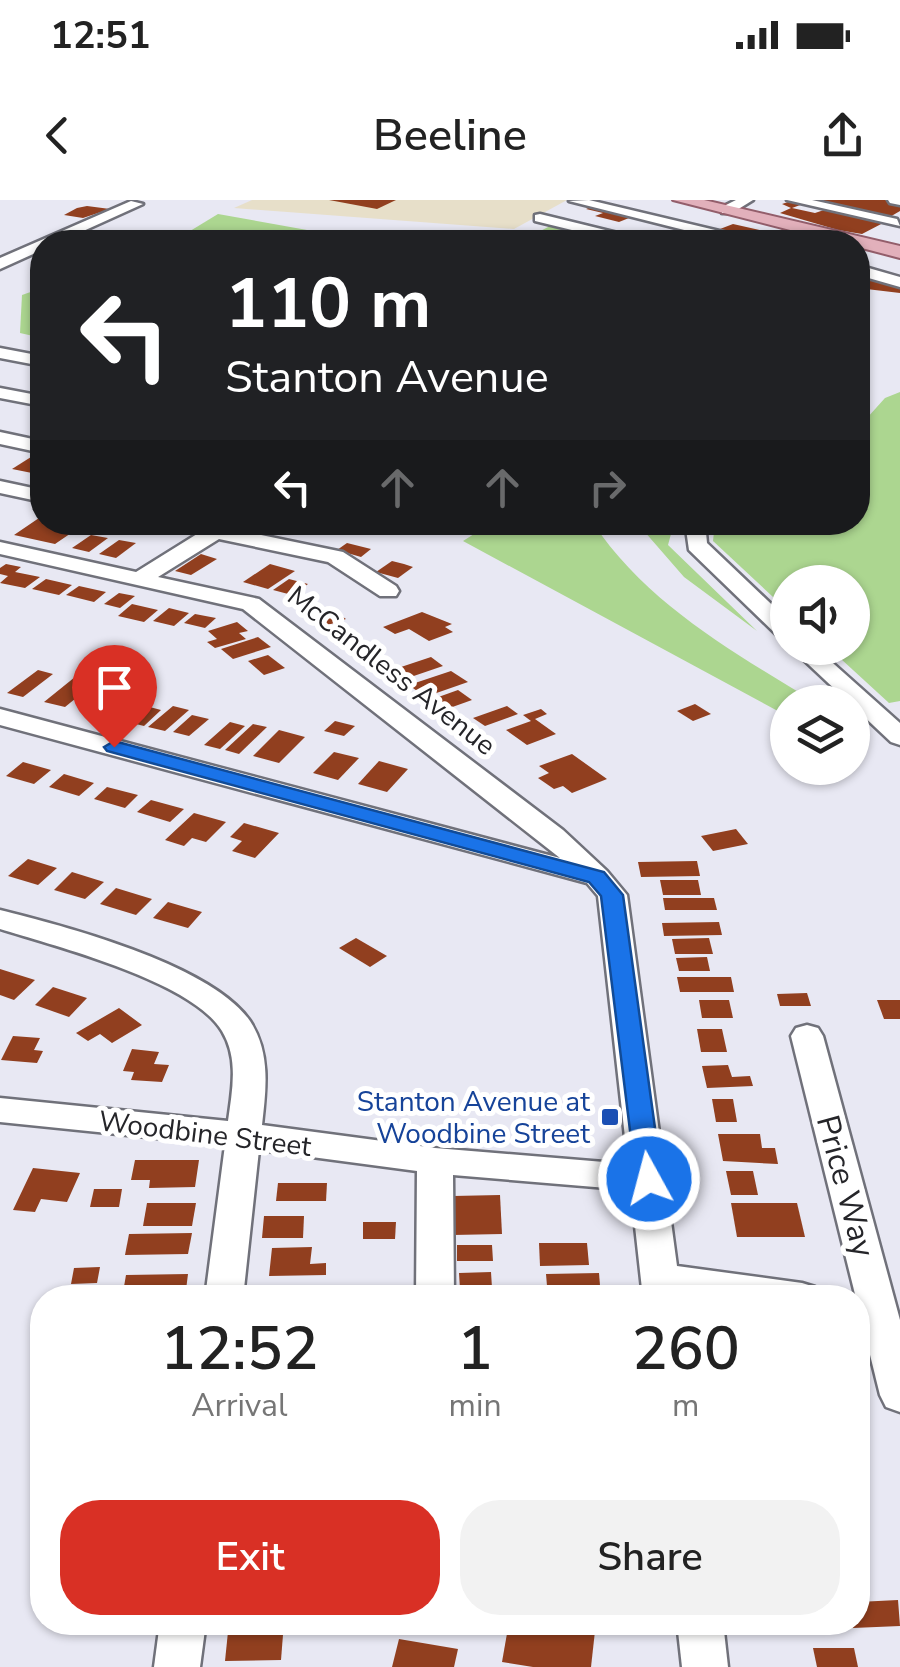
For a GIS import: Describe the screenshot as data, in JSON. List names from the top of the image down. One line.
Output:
{"streets":{"street":["McCandless Avenue","Woodbine Street","Price Way"]},"places":{"transit":["Stanton Avenue at Woodbine Street"]},"page":{"status":"12:51","header":"Beeline","turn":["110 m","Stanton Avenue"],"eta":["12:52","Arrival","1","min","260","m"],"buttons":["Exit","Share"]}}
